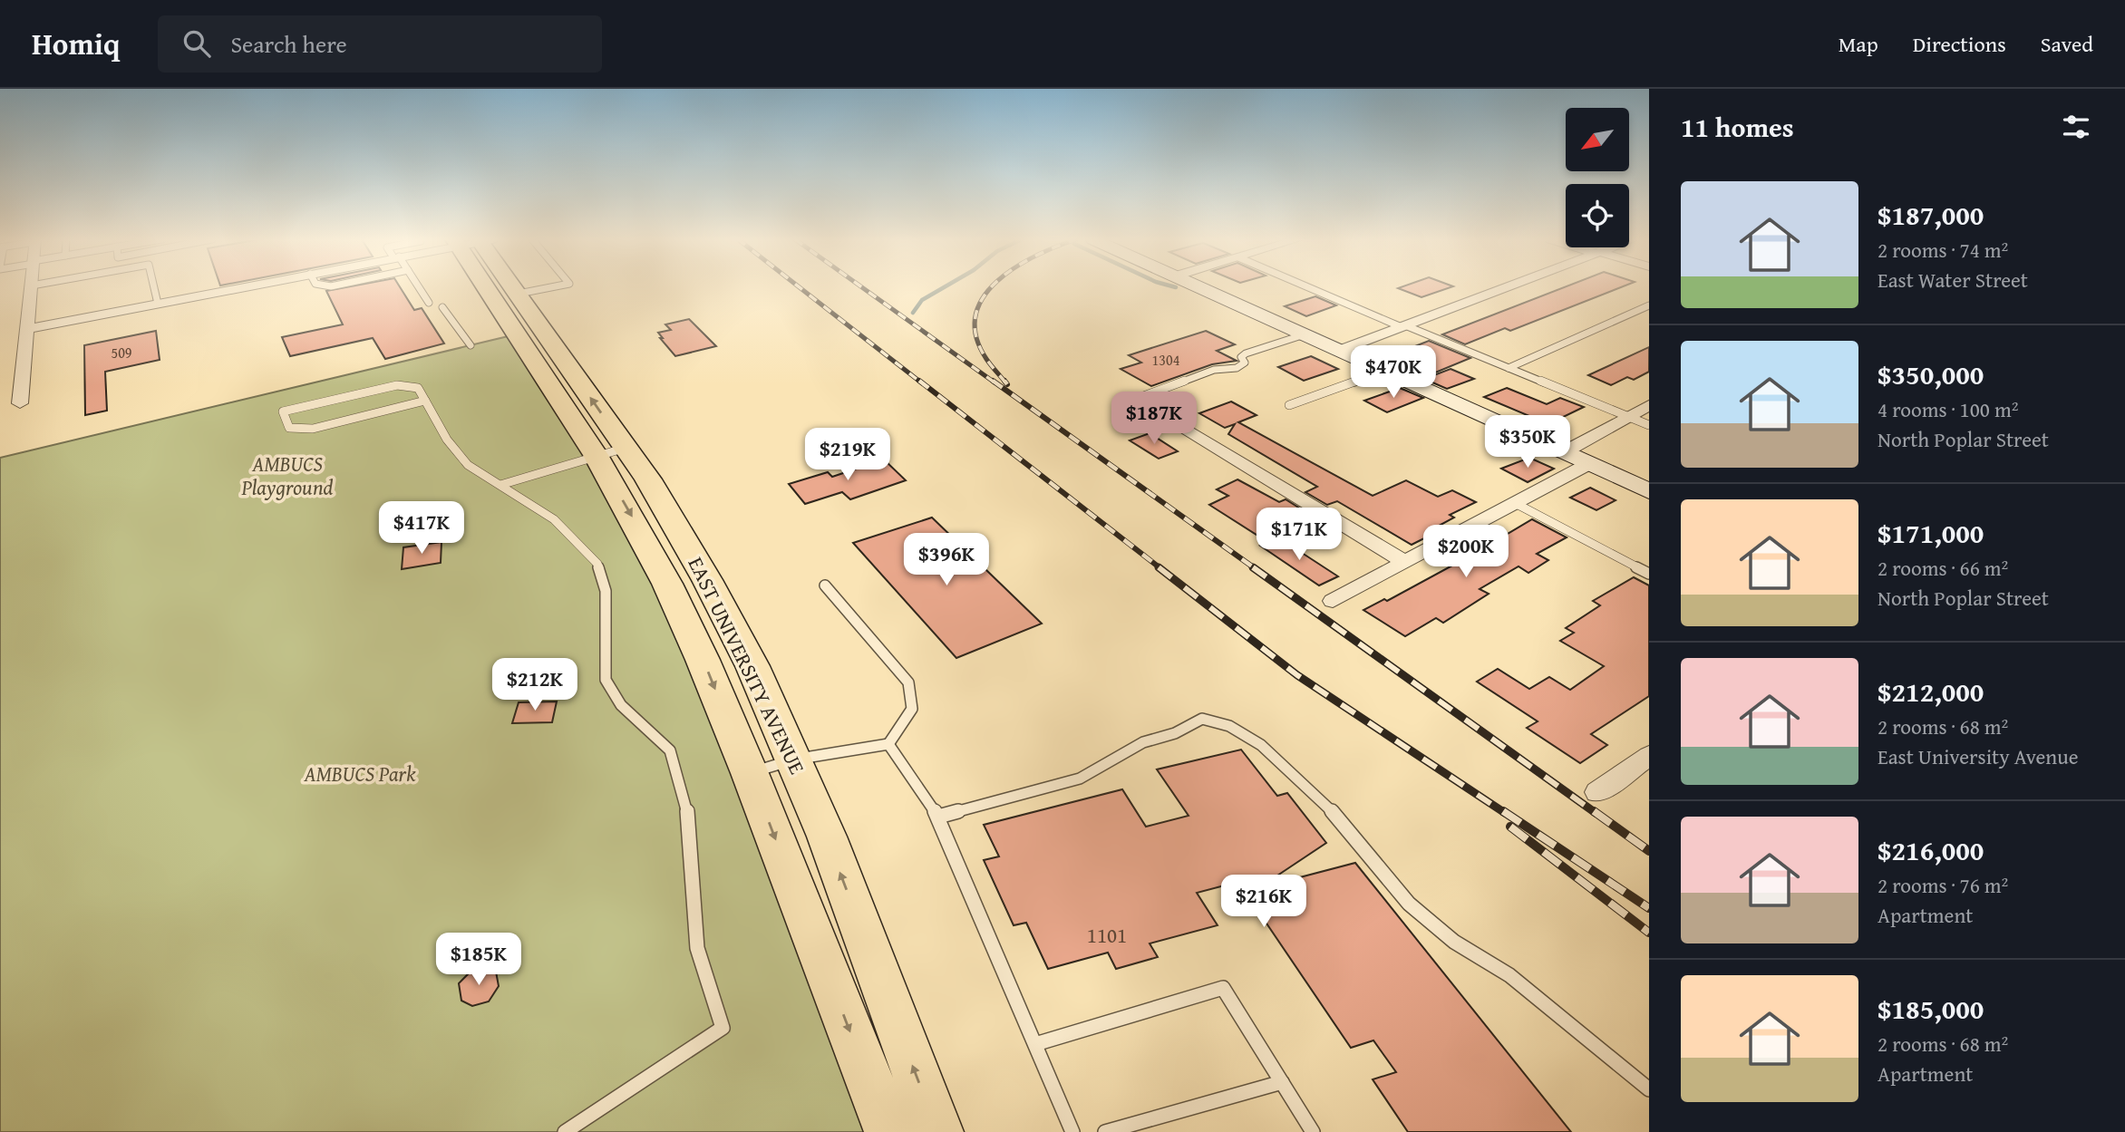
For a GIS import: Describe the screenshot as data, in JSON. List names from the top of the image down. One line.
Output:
{"streets":{"main road":["EAST UNIVERSITY AVENUE"]},"parks":["AMBUCS Playground","AMBUCS Park"],"house_numbers":["509","1304","1101"],"north":"bottom left","page":{"header":"Homiq","search":"Search here","nav":["Map","Directions","Saved"],"heading":"11 homes","list":[{"name":"$187,000","note":"2 rooms · 74 m² · East Water Street"},{"name":"$350,000","note":"4 rooms · 100 m² · North Poplar Street"},{"name":"$171,000","note":"2 rooms · 66 m² · North Poplar Street"},{"name":"$212,000","note":"2 rooms · 68 m² · East University Avenue"},{"name":"$216,000","note":"2 rooms · 76 m² · Apartment"},{"name":"$185,000","note":"2 rooms · 68 m² · Apartment"}],"price":["$470K","$187K","$350K","$219K","$417K","$171K","$200K","$396K","$212K","$216K","$185K"]}}
